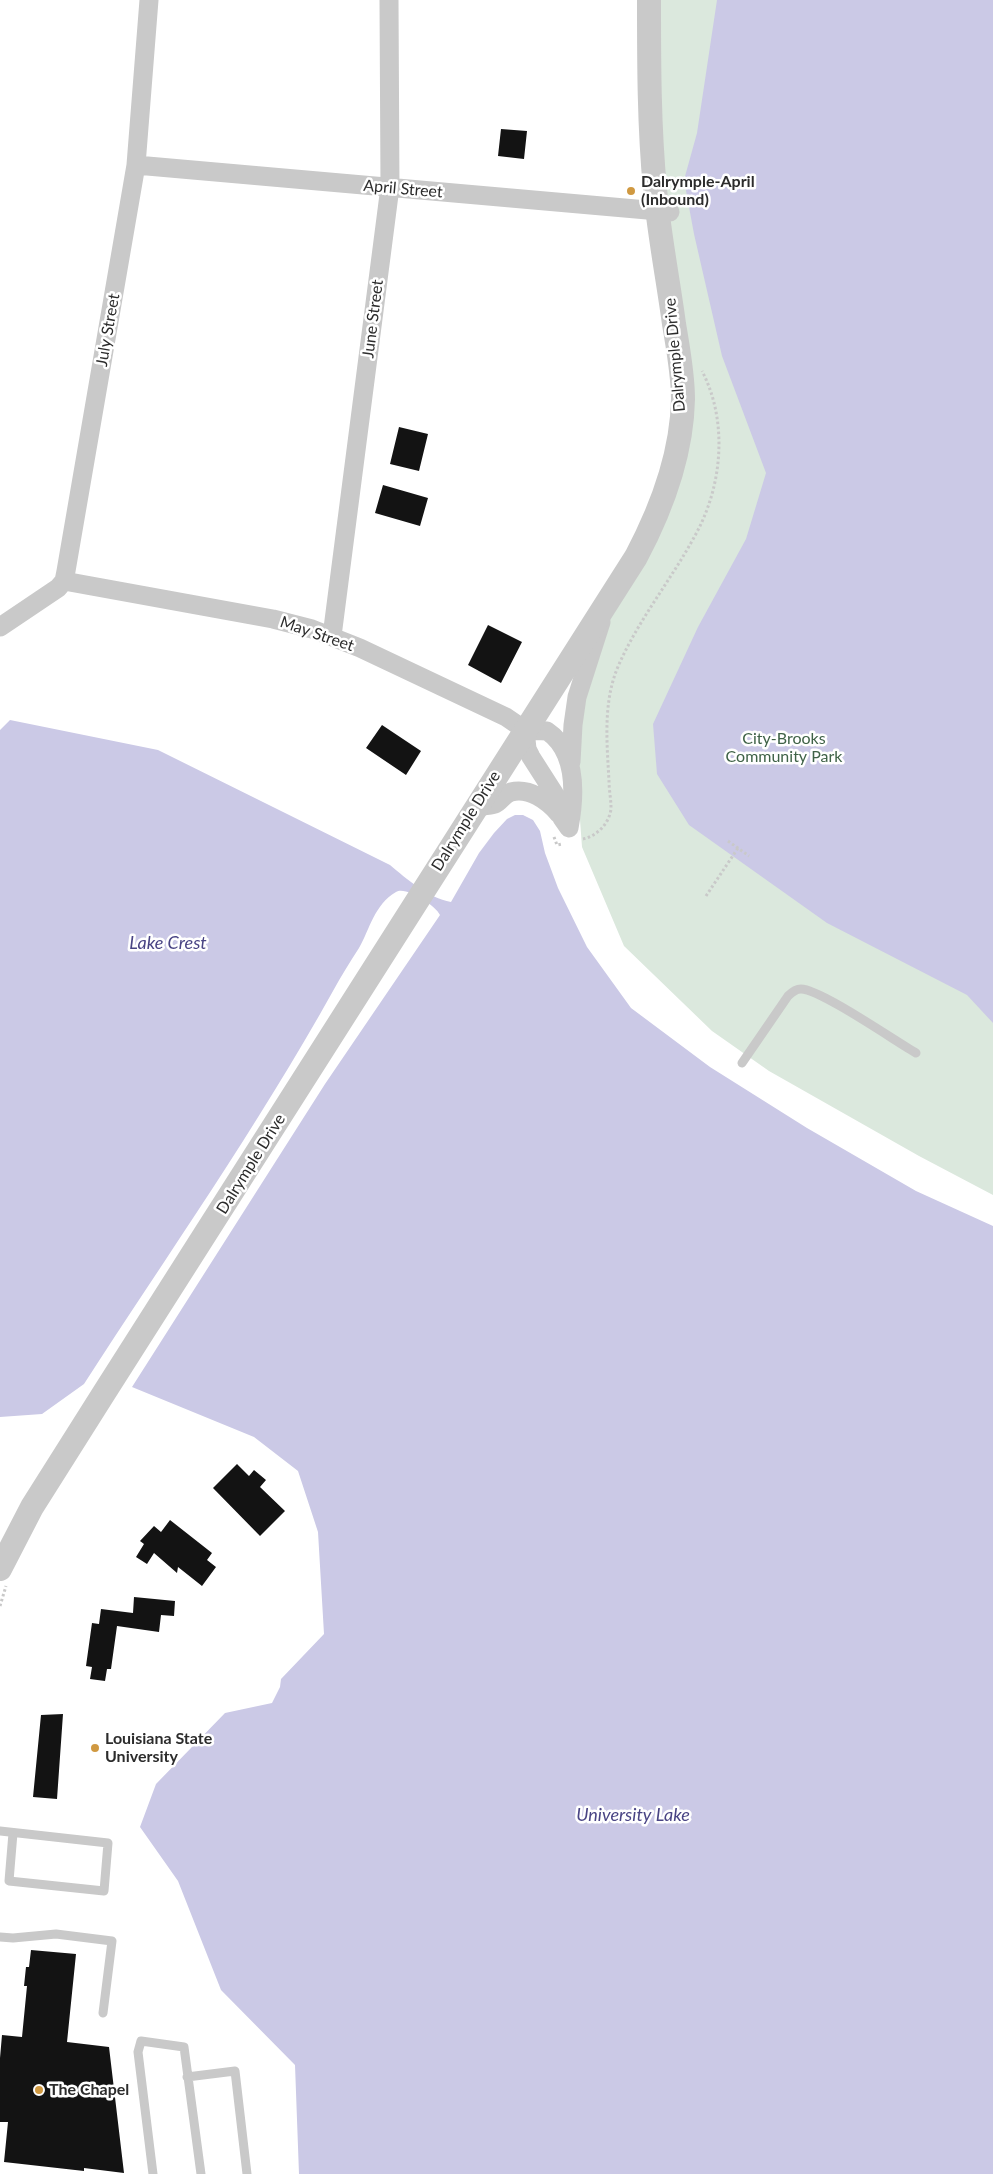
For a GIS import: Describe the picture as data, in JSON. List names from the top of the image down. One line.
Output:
{"streets":{"street":["April Street","June Street","July Street","Dalrymple Drive","May Street"]},"crossings":[["April Street","June Street"],["April Street","July Street"],["April Street","Dalrymple Drive"],["June Street","May Street"],["July Street","May Street"],["Dalrymple Drive","May Street"]],"water":["Lake Crest","University Lake"],"parks":["City-Brooks Community Park"],"places":["Dalrymple-April (Inbound)","Louisiana State University","The Chapel"]}
